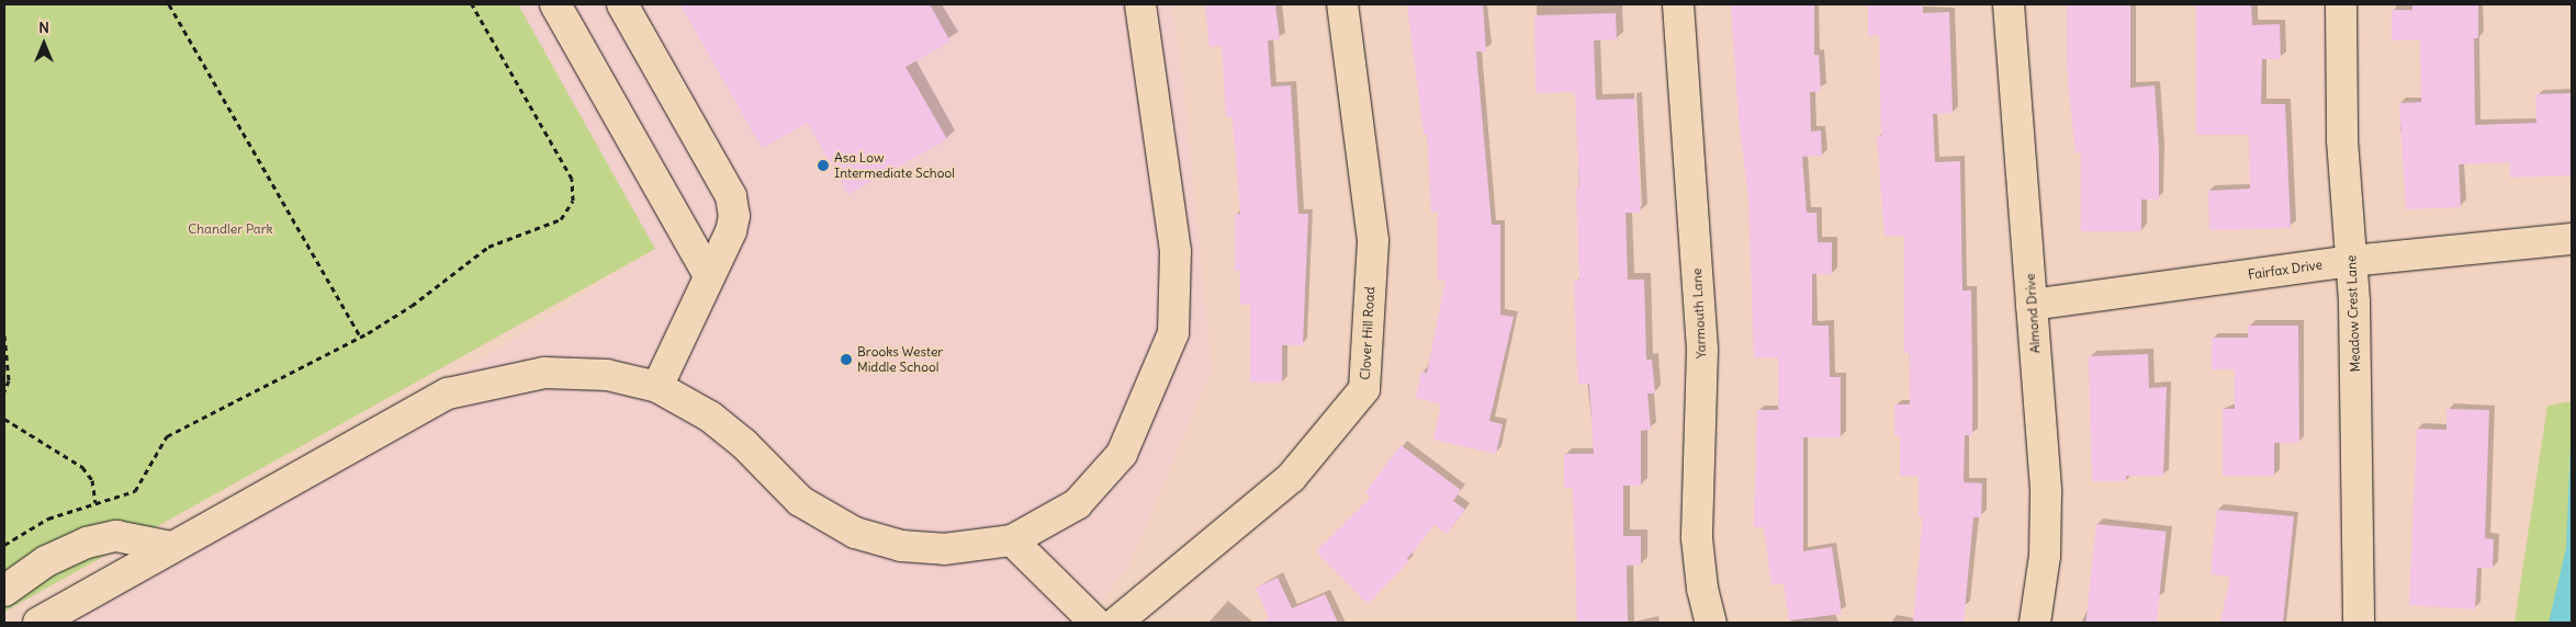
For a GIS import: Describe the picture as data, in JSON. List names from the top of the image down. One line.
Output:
{"streets":{"street":["Fairfax Drive","Yarmouth Lane","Almond Drive","Meadow Crest Lane","Clover Hill Road"]},"crossings":[["Fairfax Drive","Almond Drive"],["Fairfax Drive","Meadow Crest Lane"]],"parks":["Chandler Park"],"places":["Asa Low Intermediate School","Brooks Wester Middle School"],"north":"top"}
